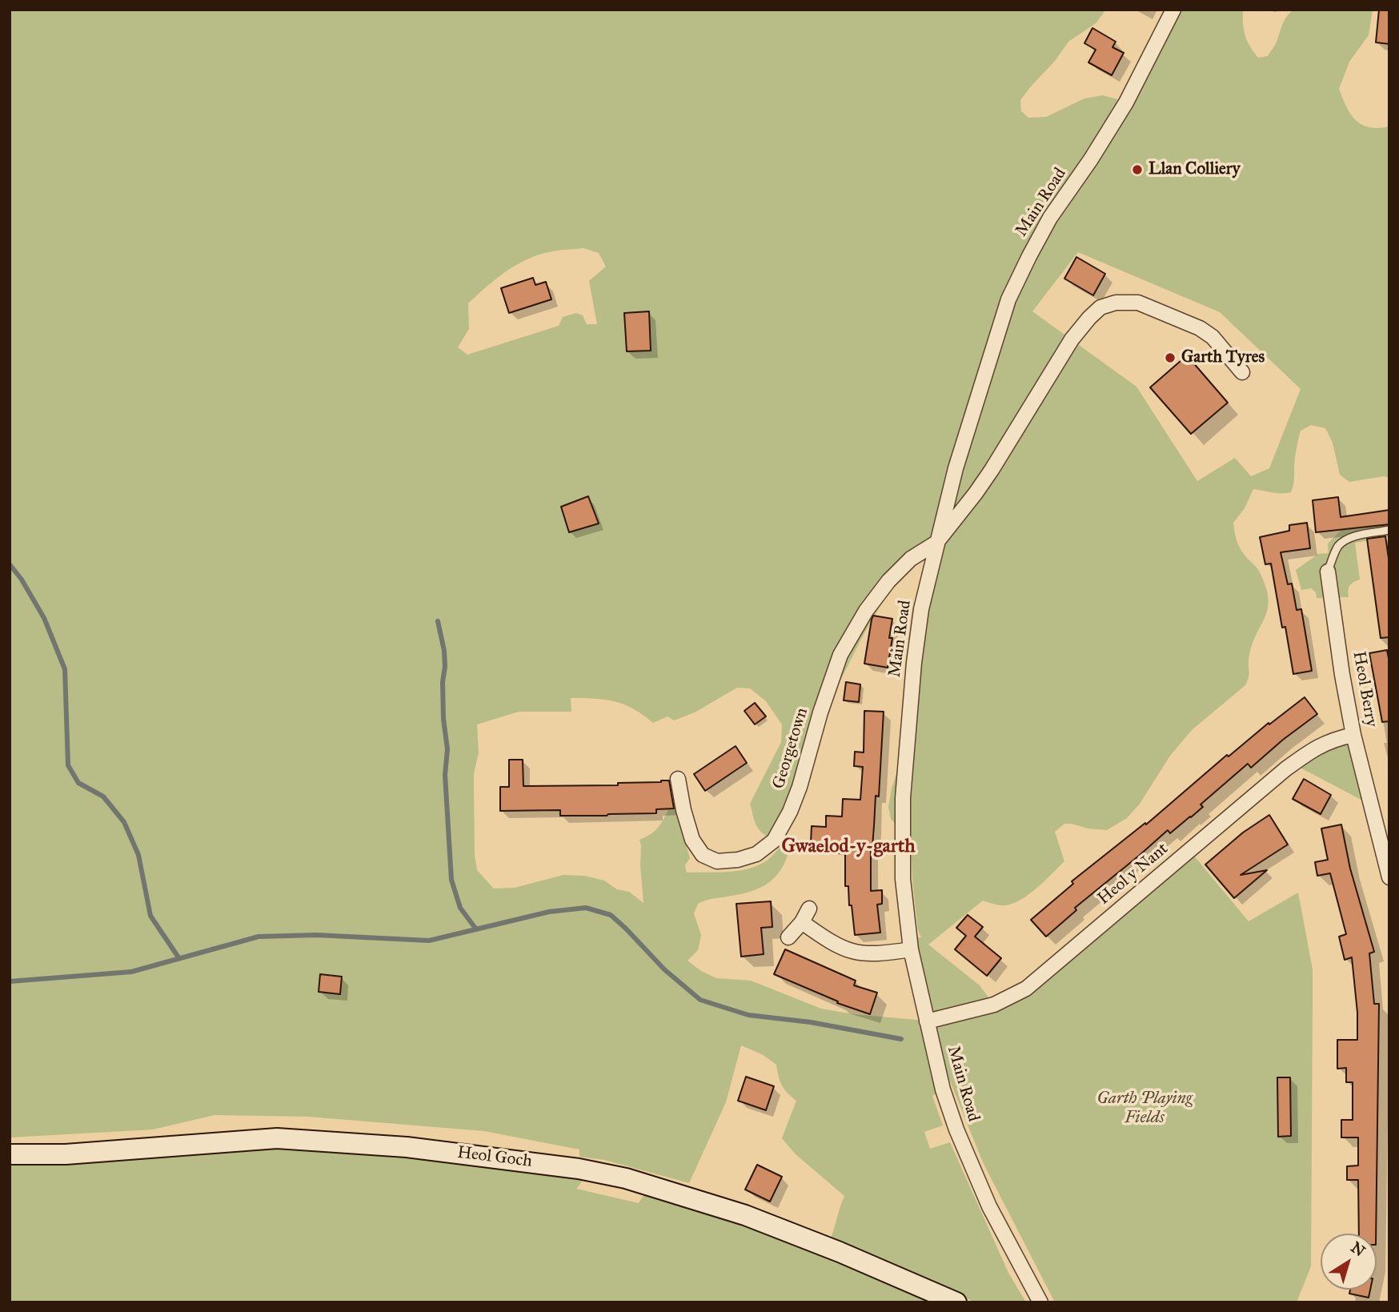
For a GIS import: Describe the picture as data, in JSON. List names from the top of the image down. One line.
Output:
{"streets":{"street":["Main Road","Heol Berry","Georgetown","Heol y Nant","Heol Goch"]},"crossings":[["Main Road","Georgetown"],["Main Road","Heol y Nant"],["Heol Berry","Heol y Nant"]],"districts":["Gwaelod-y-garth"],"parks":["Garth Playing Fields"],"places":["Llan Colliery","Garth Tyres"],"north":"top right"}
